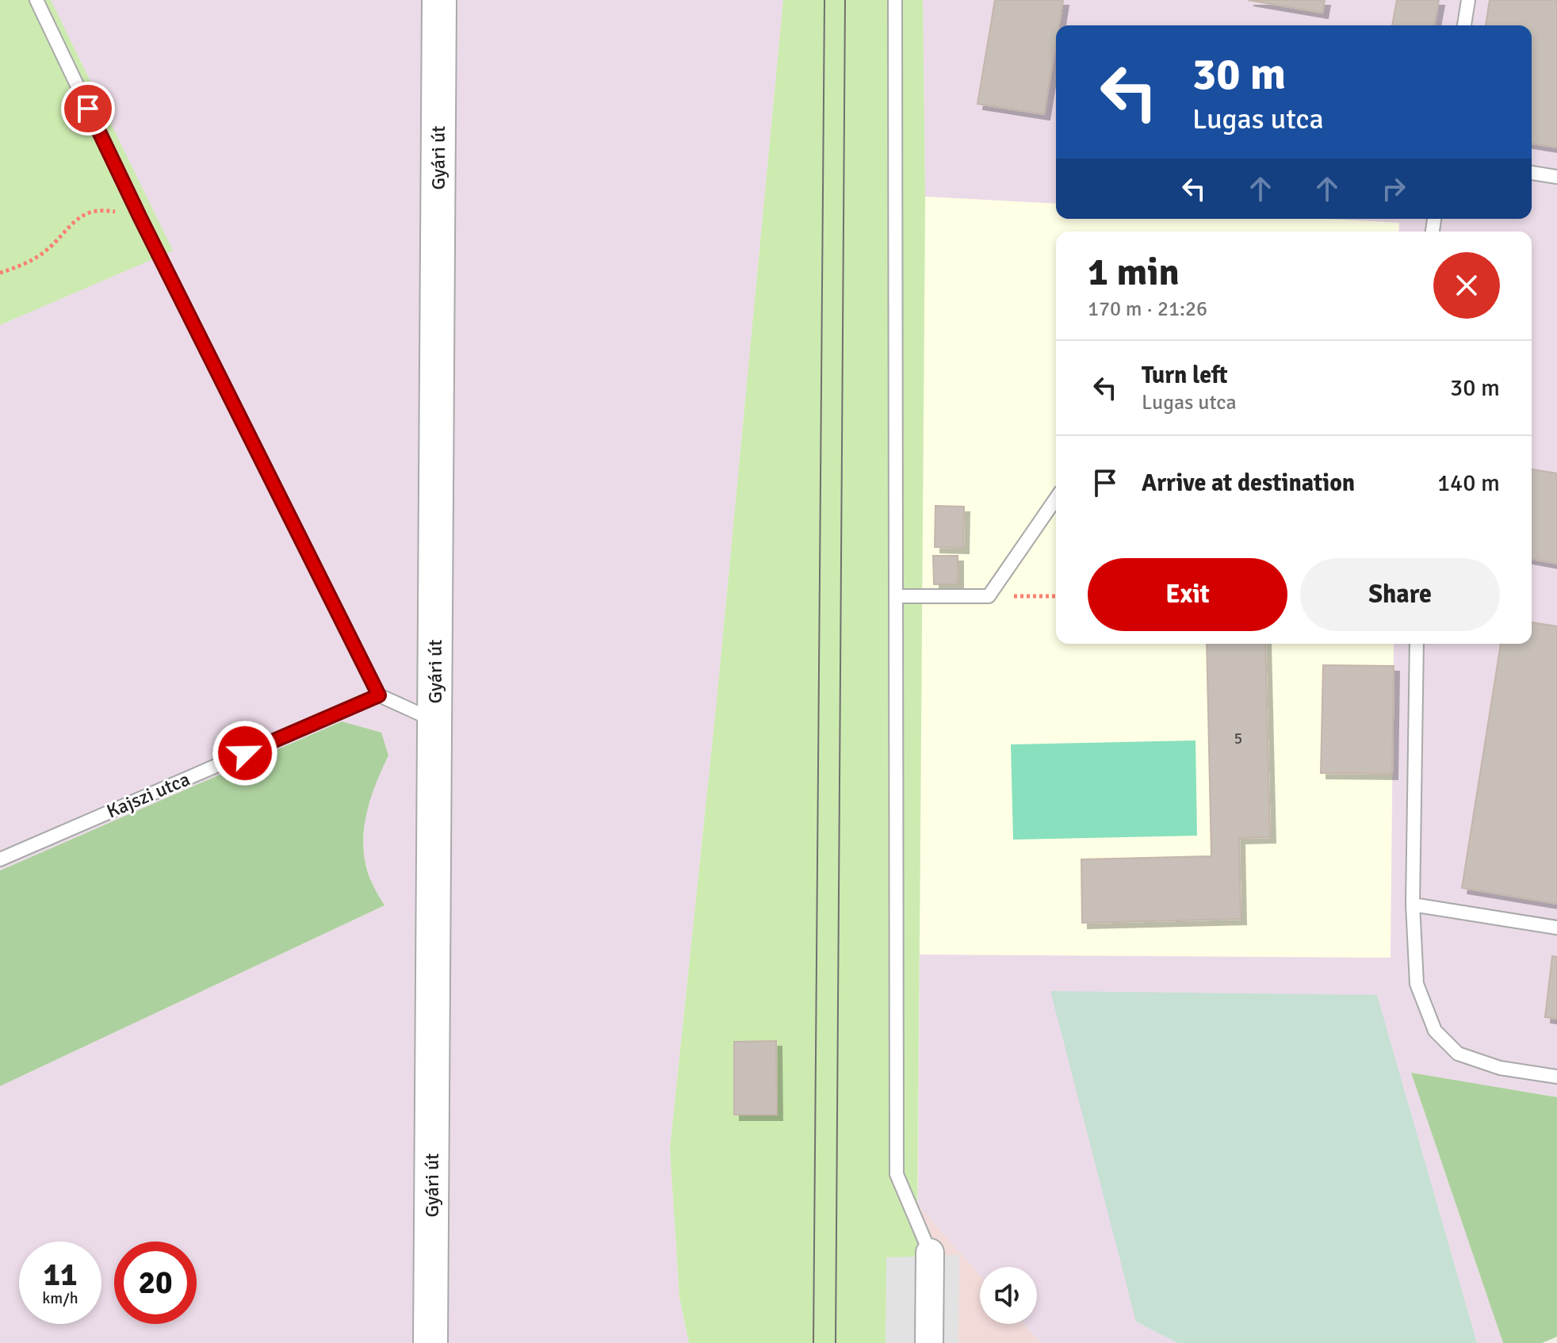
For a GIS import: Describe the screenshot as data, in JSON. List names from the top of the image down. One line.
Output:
{"streets":{"street":["Gyári út"],"lane":["Kajszi utca"]},"house_numbers":["5"],"page":{"turn":["30 m","Lugas utca"],"heading":["1 min","170 m · 21:26"],"list":[{"name":"Turn left","note":"Lugas utca","value":"30 m"},{"name":"Arrive at destination","value":"140 m"}],"buttons":["Exit","Share"],"speed":"11 km/h","limit":"20"}}
